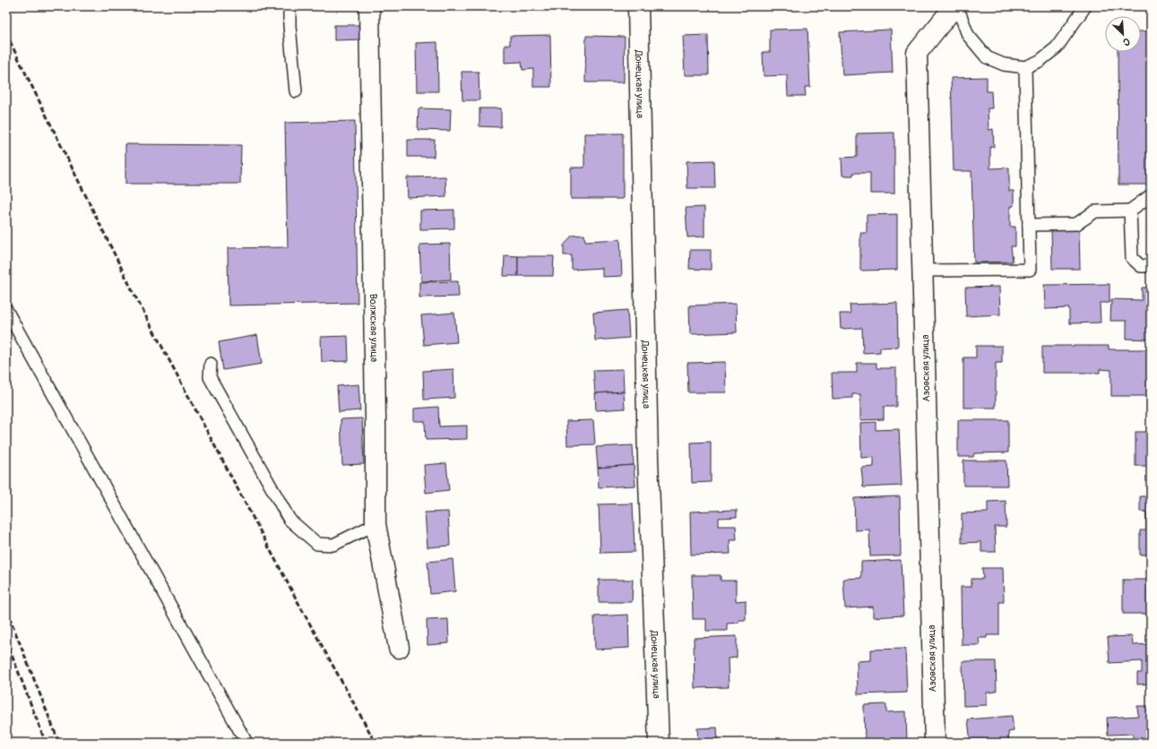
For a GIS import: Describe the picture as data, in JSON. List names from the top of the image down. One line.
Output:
{"streets":{"street":["Донецкая улица","Волжская улица","Азовская улица"]},"north":"bottom right"}
